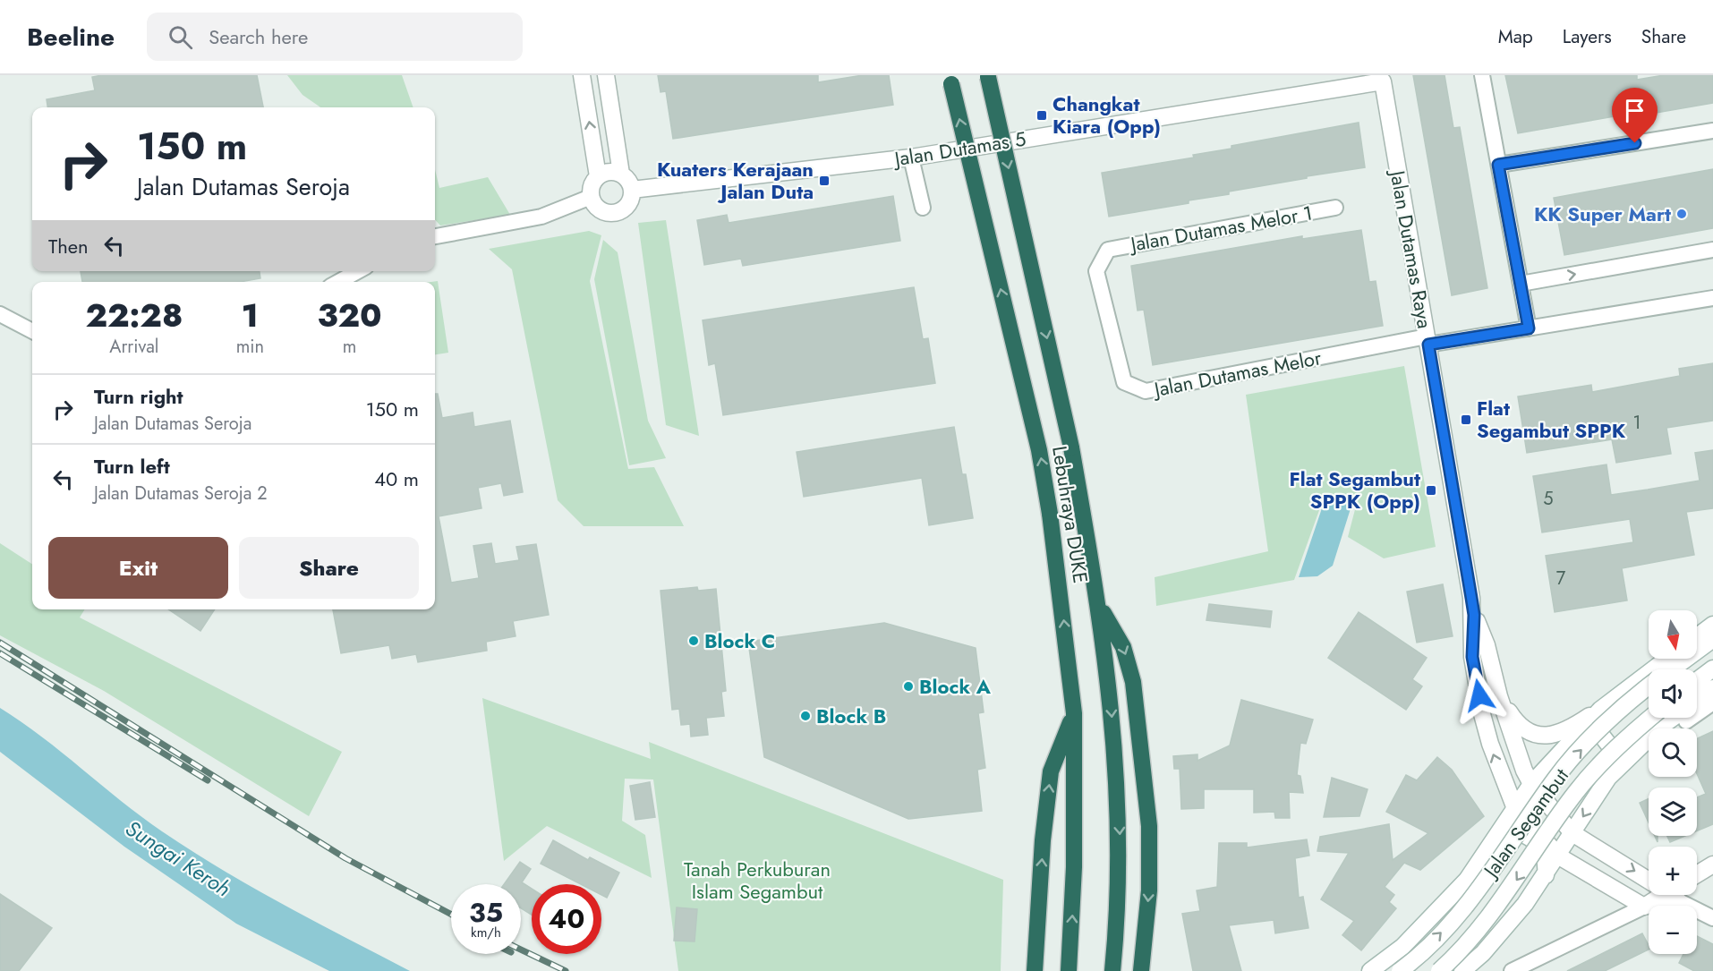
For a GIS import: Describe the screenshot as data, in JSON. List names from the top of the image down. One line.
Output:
{"streets":{"highway":["Lebuhraya DUKE"],"street":["Jalan Dutamas 5","Jalan Dutamas Melor 1","Jalan Dutamas Raya","Jalan Dutamas Melor","Jalan Segambut"]},"crossings":[["Jalan Dutamas 5","Jalan Dutamas Raya"],["Jalan Dutamas Melor 1","Jalan Dutamas Melor"],["Jalan Dutamas Raya","Jalan Dutamas Melor"]],"water":["Sungai Keroh"],"parks":["Tanah Perkuburan Islam Segambut"],"places":{"transit":["Changkat Kiara (Opp)","Kuaters Kerajaan Jalan Duta","Flat Segambut SPPK","Flat Segambut SPPK (Opp)"],"other":["KK Super Mart","Block C","Block A","Block B"]},"house_numbers":["1","5","7"],"north":"bottom","page":{"header":"Beeline","search":"Search here","nav":["Map","Layers","Share"],"turn":["150 m","Jalan Dutamas Seroja"],"then":"Then","eta":["22:28","Arrival","1","min","320","m"],"list":[{"name":"Turn right","note":"Jalan Dutamas Seroja","value":"150 m"},{"name":"Turn left","note":"Jalan Dutamas Seroja 2","value":"40 m"}],"buttons":["Exit","Share"],"map_buttons":["+","−"],"speed":"35 km/h","limit":"40"}}
